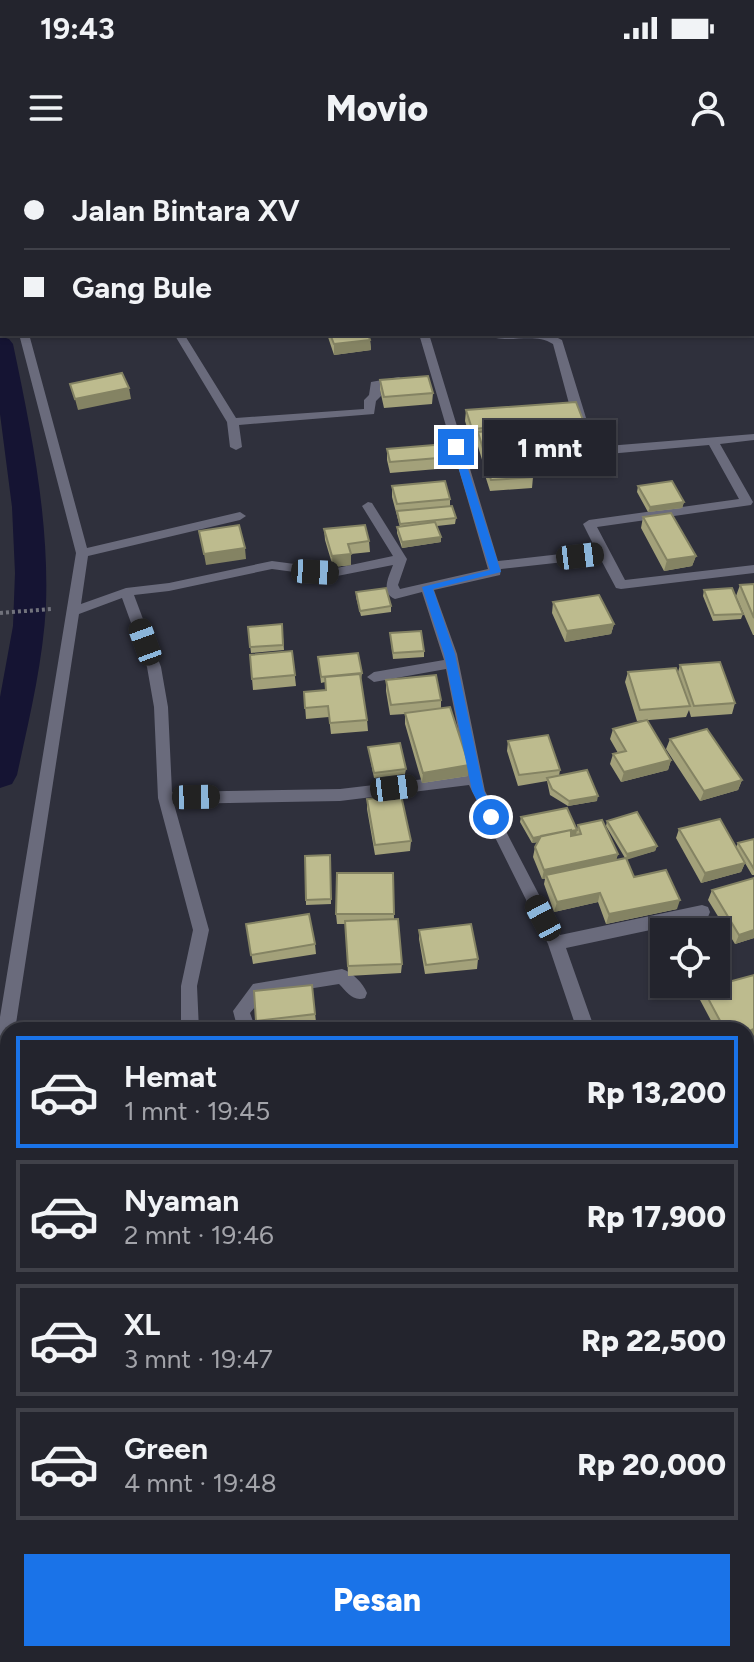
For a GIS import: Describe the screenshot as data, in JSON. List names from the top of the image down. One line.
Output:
{"page":{"status":"19:43","header":"Movio","banner":["Jalan Bintara XV","Gang Bule"],"bubble":"1 mnt","list":[{"name":"Hemat","note":"1 mnt · 19:45","value":"Rp 13,200"},{"name":"Nyaman","note":"2 mnt · 19:46","value":"Rp 17,900"},{"name":"XL","note":"3 mnt · 19:47","value":"Rp 22,500"},{"name":"Green","note":"4 mnt · 19:48","value":"Rp 20,000"}],"buttons":"Pesan"}}
